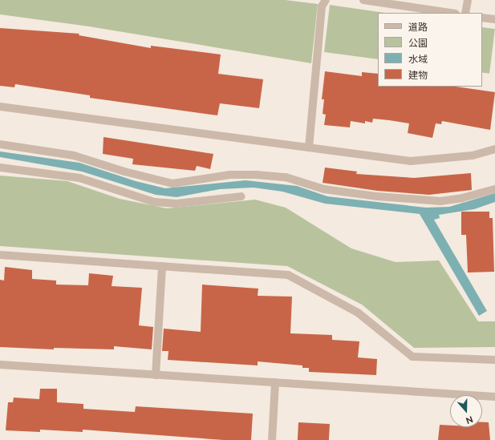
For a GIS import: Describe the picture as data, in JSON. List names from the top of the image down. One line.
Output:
{"legend":["道路","公園","水域","建物"],"north":"bottom"}
